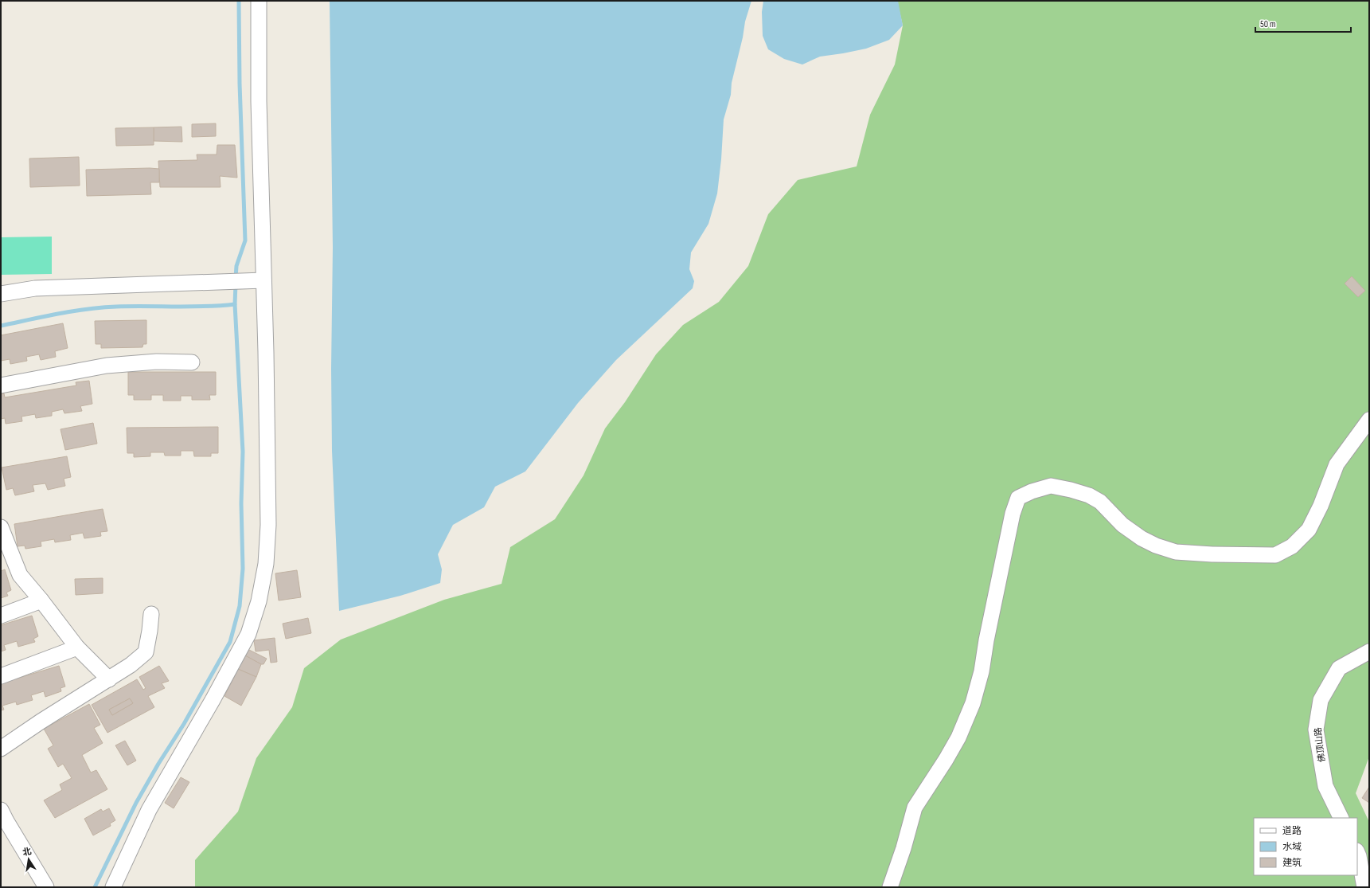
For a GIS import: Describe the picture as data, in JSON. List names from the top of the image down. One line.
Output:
{"streets":{"street":["佛顶山路"]},"legend":["道路","水域","建筑"],"scale_bar":"50 m","north":"top"}
